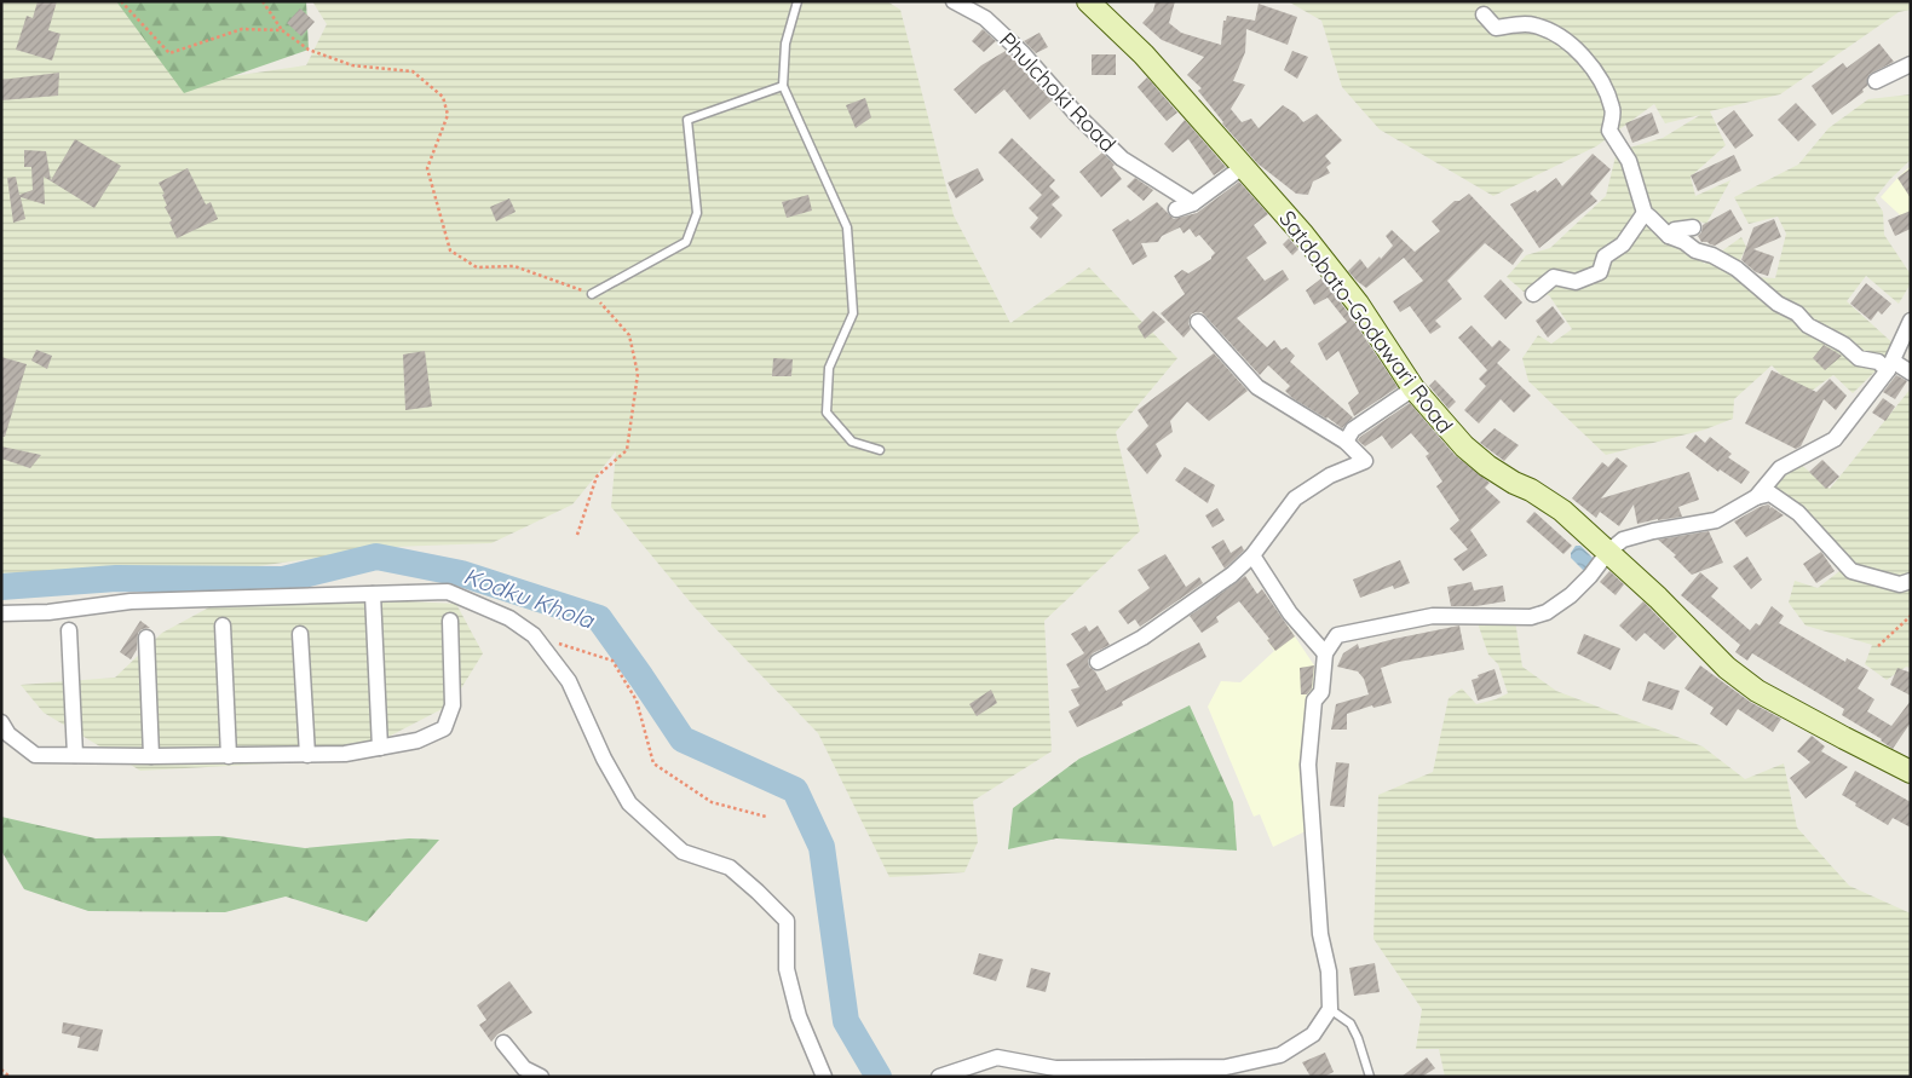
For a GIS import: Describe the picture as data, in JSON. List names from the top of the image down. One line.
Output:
{"streets":{"street":["Phulchoki Road","Satdobato-Godawari Road"]},"water":["Kodku Khola"]}
